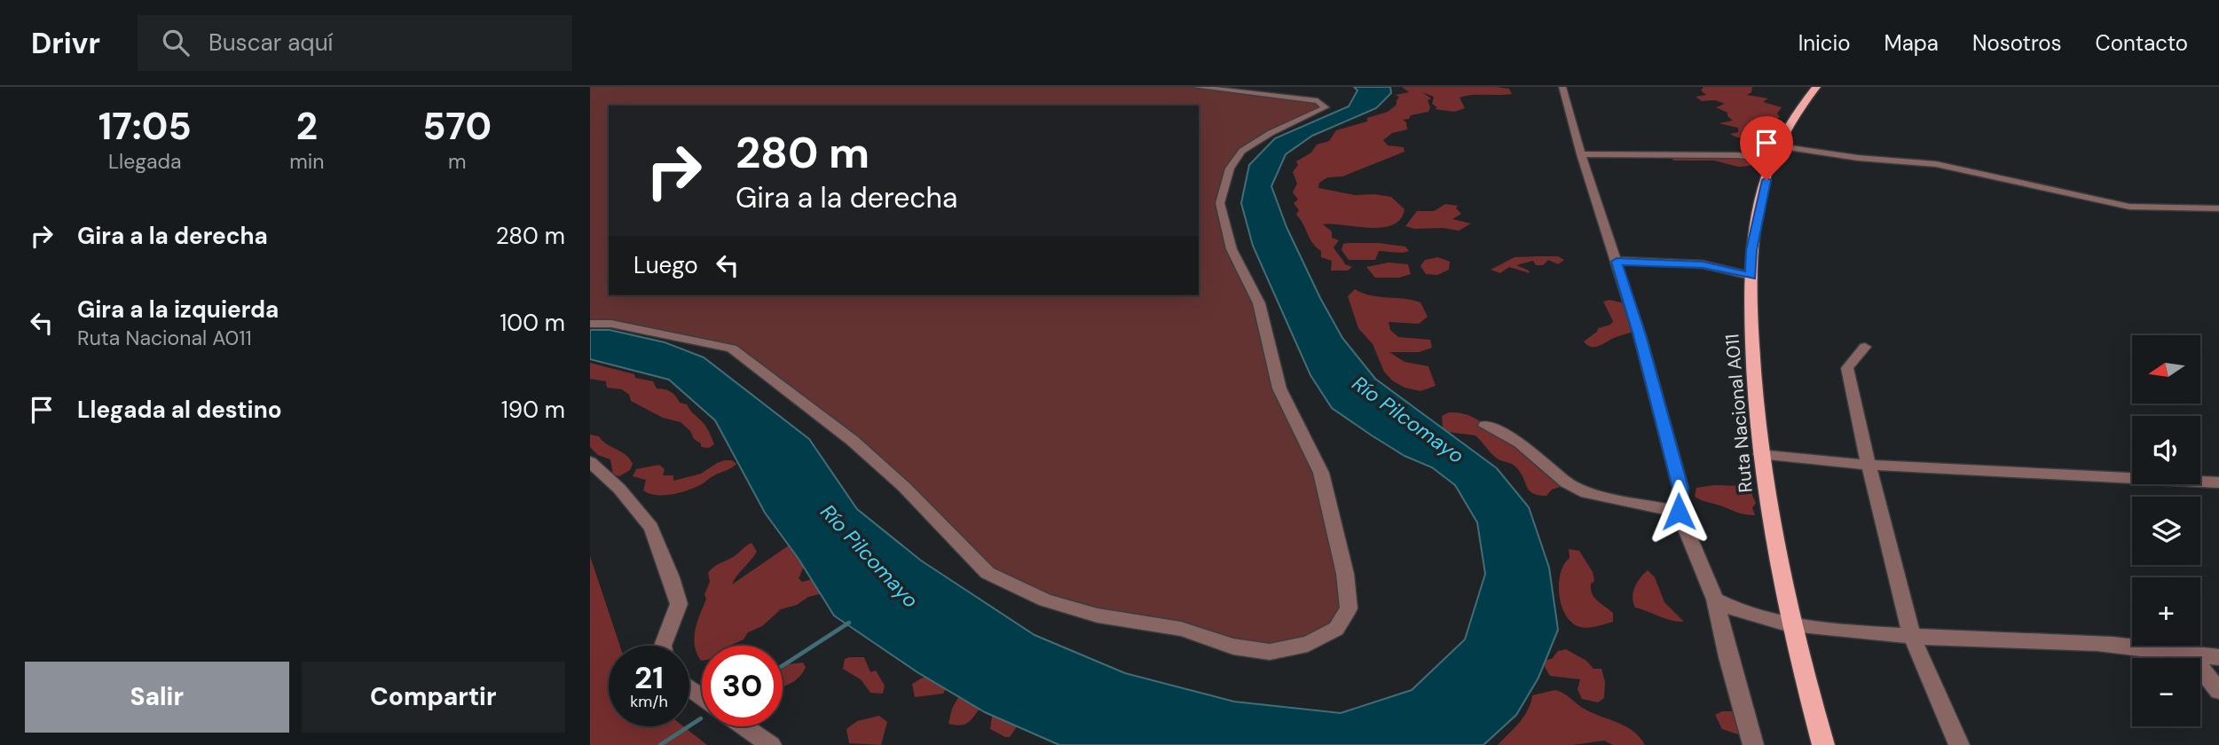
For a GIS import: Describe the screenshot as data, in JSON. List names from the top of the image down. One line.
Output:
{"streets":{"main road":["Ruta Nacional A011"]},"water":["Río Pilcomayo"],"north":"left","page":{"header":"Drivr","search":"Buscar aquí","nav":["Inicio","Mapa","Nosotros","Contacto"],"eta":["17:05","Llegada","2","min","570","m"],"turn":["280 m","Gira a la derecha"],"list":[{"name":"Gira a la derecha","value":"280 m"},{"name":"Gira a la izquierda","note":"Ruta Nacional A011","value":"100 m"},{"name":"Llegada al destino","value":"190 m"}],"then":"Luego","map_buttons":["+","−"],"speed":"21 km/h","limit":"30","buttons":["Salir","Compartir"]}}
